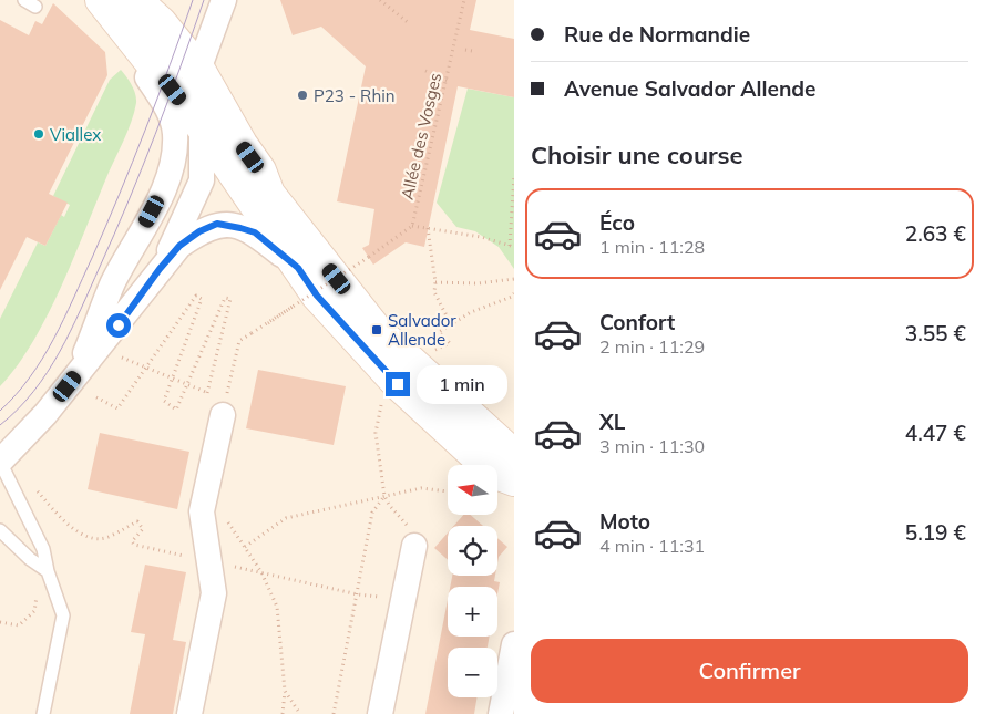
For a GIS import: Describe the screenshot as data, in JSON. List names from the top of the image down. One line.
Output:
{"streets":{"path":["Allée des Vosges"]},"places":{"other":["P23 - Rhin","Viallex"],"transit":["Salvador Allende"]},"north":"left","page":{"banner":["Rue de Normandie","Avenue Salvador Allende"],"heading":"Choisir une course","list":[{"name":"Éco","note":"1 min · 11:28","value":"2.63 €"},{"name":"Confort","note":"2 min · 11:29","value":"3.55 €"},{"name":"XL","note":"3 min · 11:30","value":"4.47 €"},{"name":"Moto","note":"4 min · 11:31","value":"5.19 €"}],"bubble":"1 min","map_buttons":["+","−"],"buttons":"Confirmer"}}
